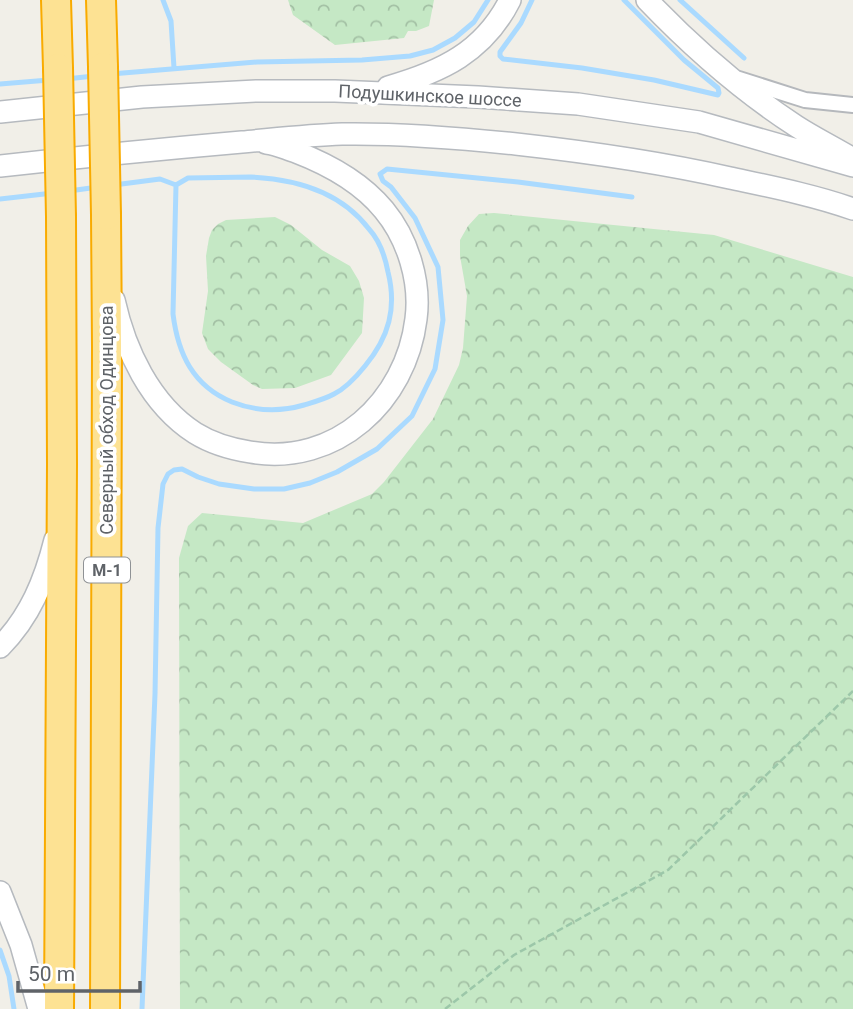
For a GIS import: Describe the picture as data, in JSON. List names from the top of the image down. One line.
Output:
{"streets":{"highway":["Северный обход Одинцова","М-1"],"main road":["Подушкинское шоссе"]},"scale_bar":"50 m"}
